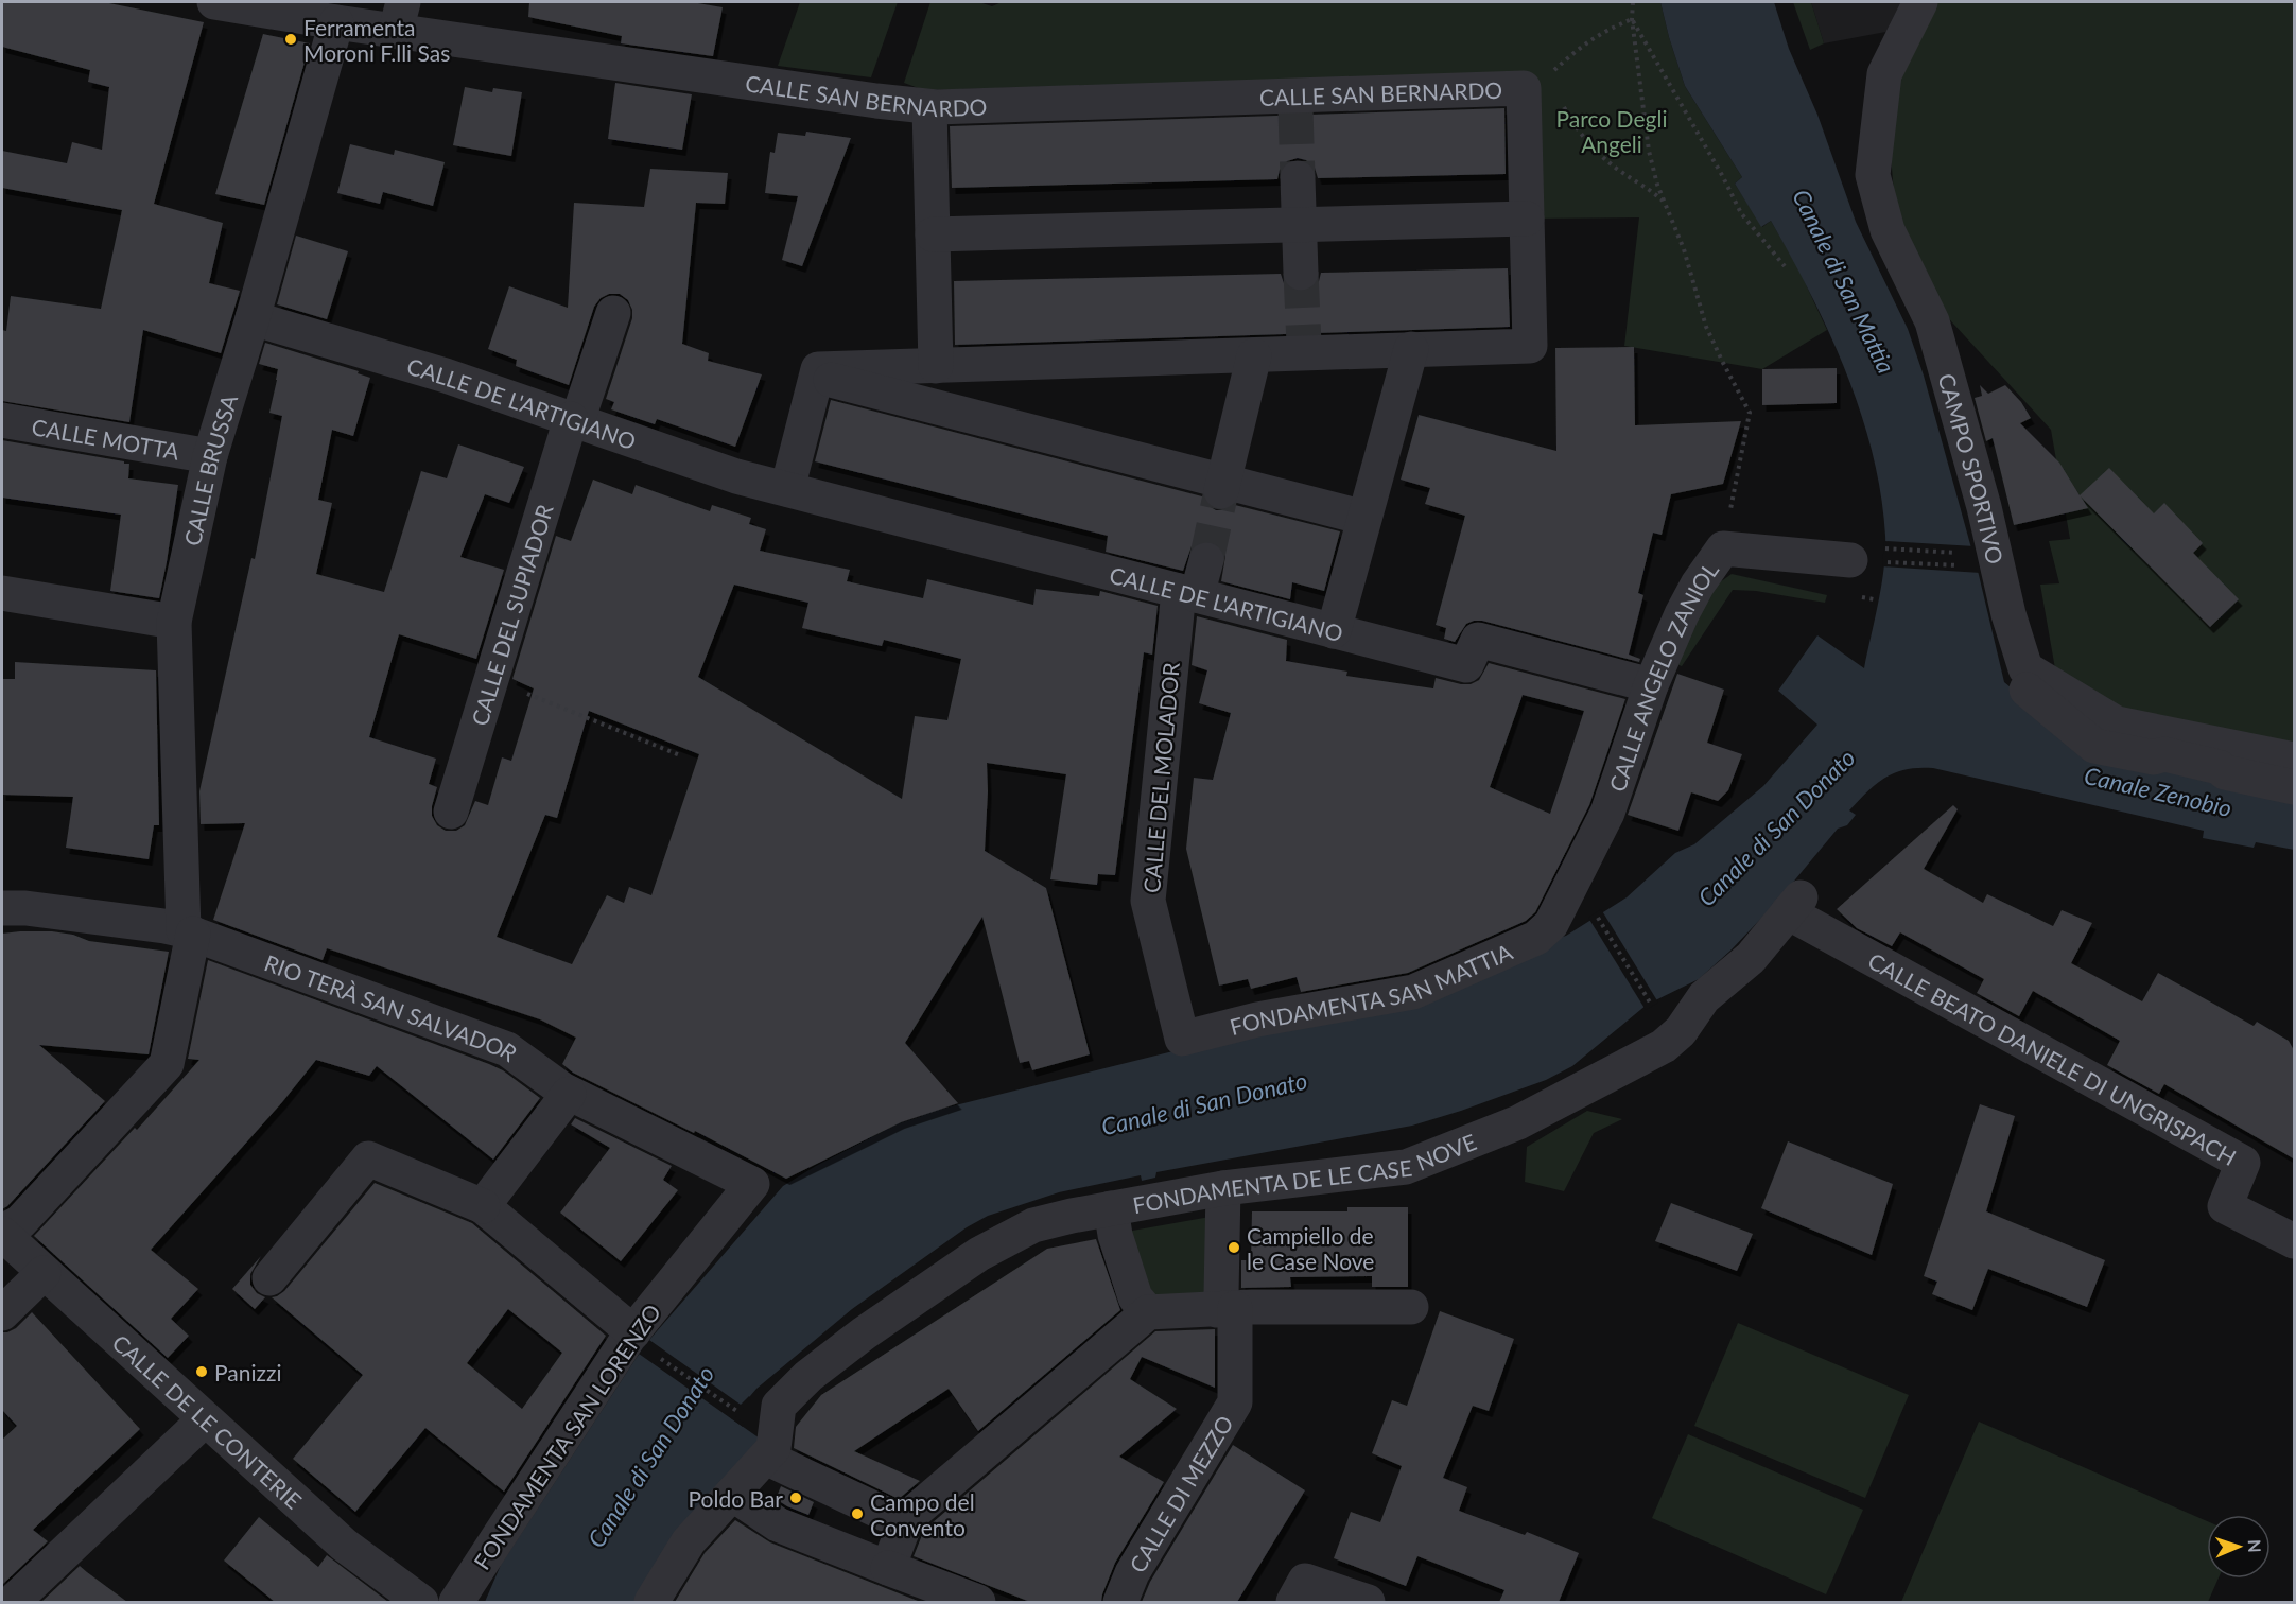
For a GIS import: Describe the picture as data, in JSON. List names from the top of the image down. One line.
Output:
{"streets":{"street":["CALLE SAN BERNARDO","CALLE DE L'ARTIGIANO","CALLE MOTTA","CAMPO SPORTIVO","CALLE BRUSSA","CALLE DEL SUPIADOR","CALLE ANGELO ZANIOL","CALLE DEL MOLADOR","FONDAMENTA SAN MATTIA","RIO TERÀ SAN SALVADOR","CALLE BEATO DANIELE DI UNGRISPACH","FONDAMENTA DE LE CASE NOVE","CALLE DE LE CONTERIE","FONDAMENTA SAN LORENZO","CALLE DI MEZZO"]},"crossings":[["CALLE SAN BERNARDO","CALLE BRUSSA"],["CALLE DE L'ARTIGIANO","CALLE BRUSSA"],["CALLE DE L'ARTIGIANO","CALLE DEL SUPIADOR"],["CALLE DE L'ARTIGIANO","CALLE ANGELO ZANIOL"],["CALLE DE L'ARTIGIANO","CALLE DEL MOLADOR"],["CALLE MOTTA","CALLE BRUSSA"],["CALLE BRUSSA","RIO TERÀ SAN SALVADOR"],["CALLE BRUSSA","CALLE DE LE CONTERIE"],["CALLE ANGELO ZANIOL","FONDAMENTA SAN MATTIA"],["CALLE DEL MOLADOR","FONDAMENTA SAN MATTIA"],["RIO TERÀ SAN SALVADOR","FONDAMENTA SAN LORENZO"],["CALLE BEATO DANIELE DI UNGRISPACH","FONDAMENTA DE LE CASE NOVE"],["FONDAMENTA DE LE CASE NOVE","CALLE DI MEZZO"]],"water":["Canale di San Mattia","Canale Zenobio","Canale di San Donato"],"parks":["Parco Degli Angeli"],"places":["Ferramenta Moroni F.lli Sas","Campiello de le Case Nove","Panizzi","Poldo Bar","Campo del Convento"],"north":"right"}
